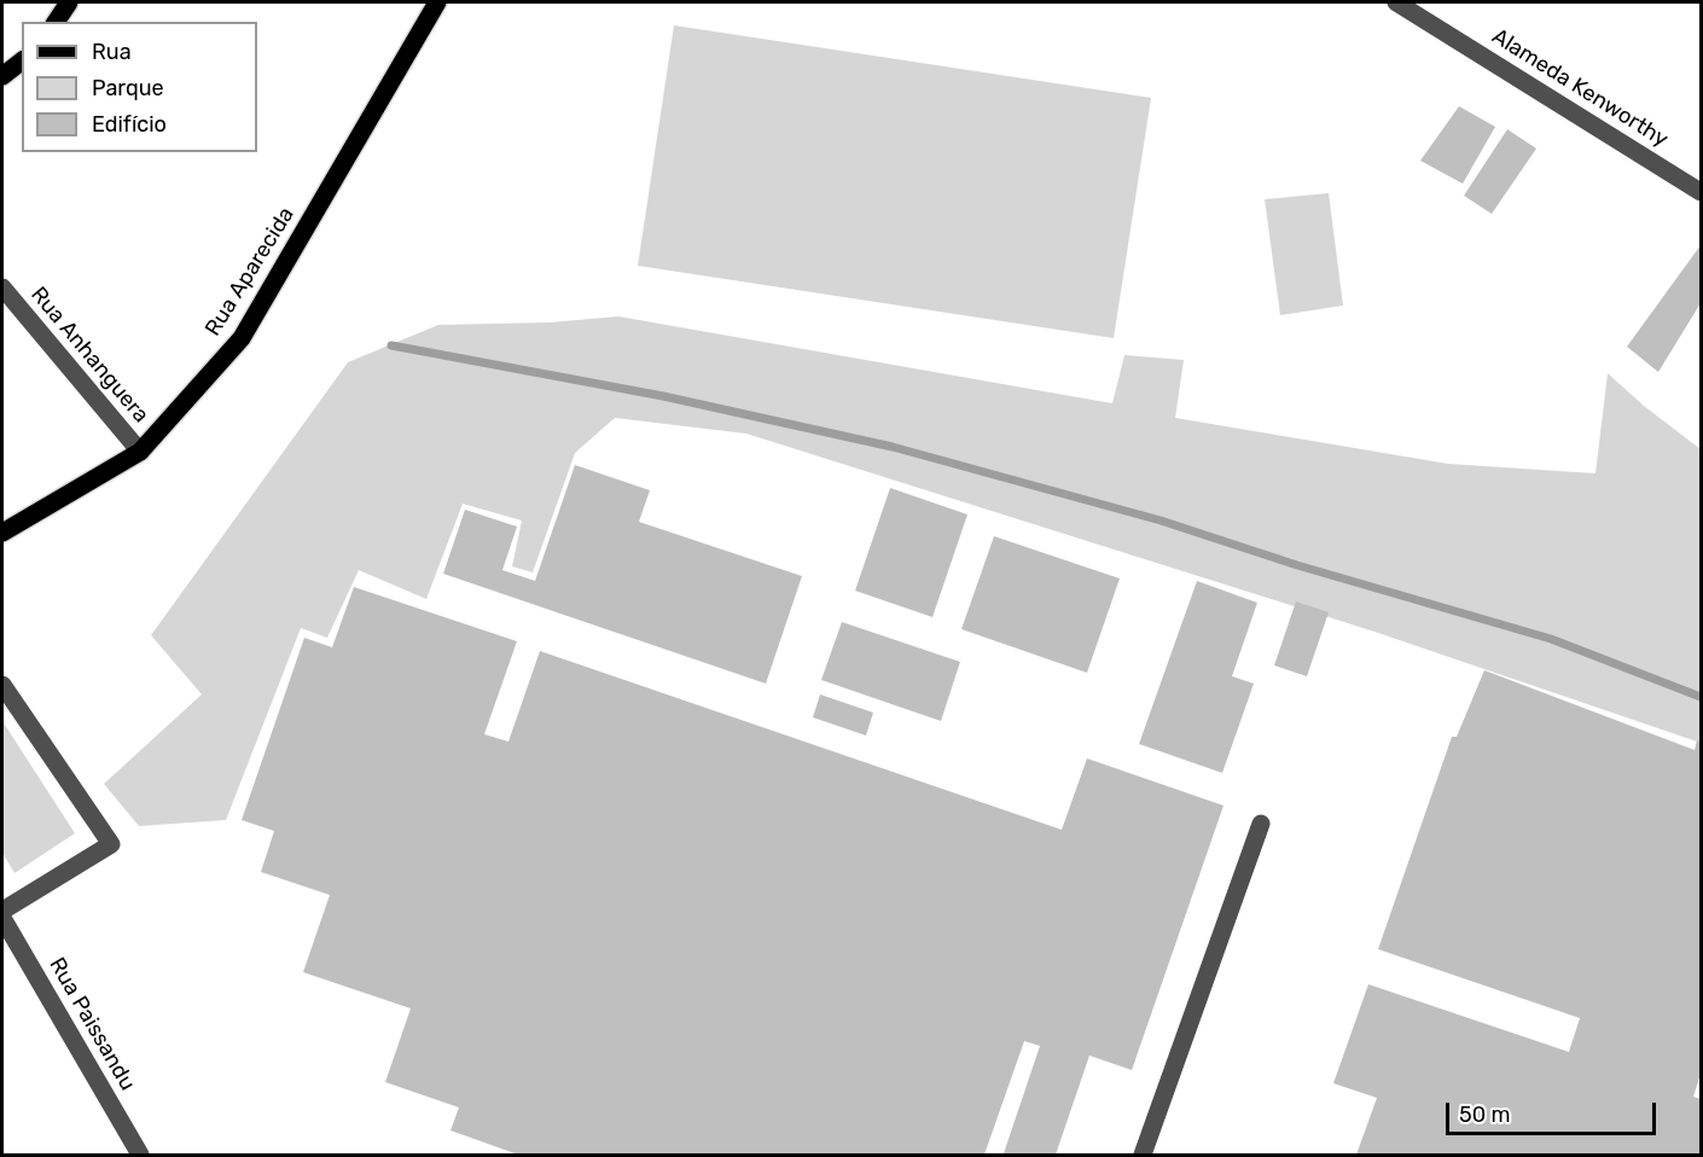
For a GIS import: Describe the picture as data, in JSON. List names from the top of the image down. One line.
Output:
{"streets":{"main road":["Rua Aparecida"],"street":["Alameda Kenworthy","Rua Anhanguera","Rua Paissandu"]},"crossings":[["Rua Aparecida","Rua Anhanguera"]],"legend":["Rua","Parque","Edifício"],"scale_bar":"50 m"}
